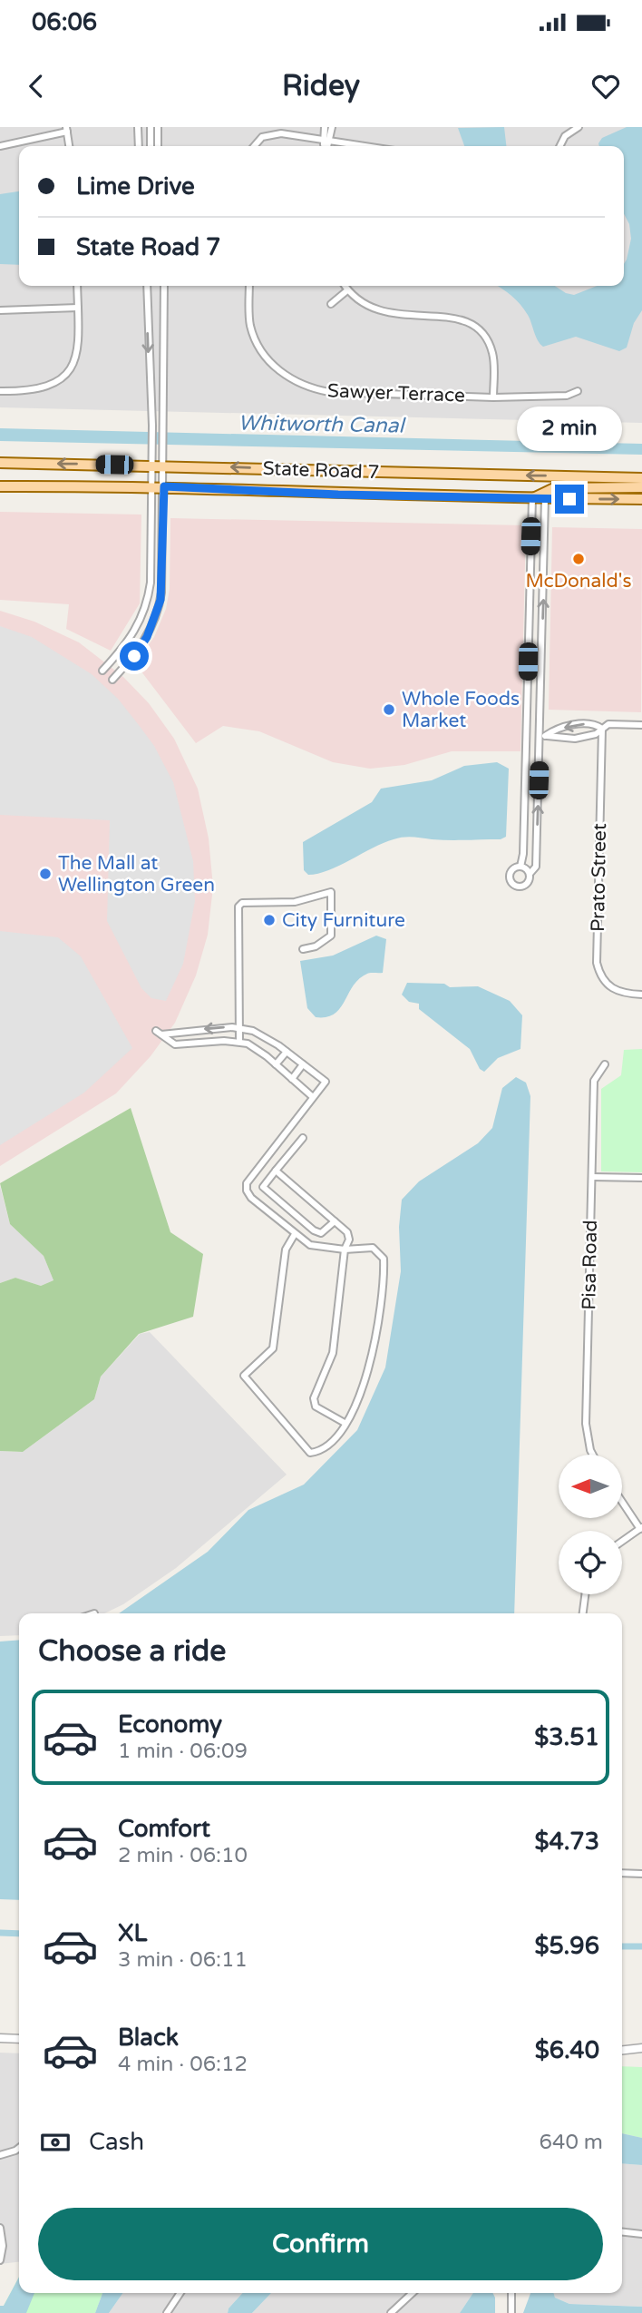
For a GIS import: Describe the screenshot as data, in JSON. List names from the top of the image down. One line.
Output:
{"streets":{"main road":["State Road 7"],"street":["Sawyer Terrace","Prato Street","Pisa Road"]},"water":["Whitworth Canal"],"places":["McDonald's","Whole Foods Market","The Mall at Wellington Green","City Furniture"],"north":"left","page":{"status":"06:06","header":"Ridey","banner":["Lime Drive","State Road 7"],"bubble":"2 min","heading":"Choose a ride","list":[{"name":"Economy","note":"1 min · 06:09","value":"$3.51"},{"name":"Comfort","note":"2 min · 06:10","value":"$4.73"},{"name":"XL","note":"3 min · 06:11","value":"$5.96"},{"name":"Black","note":"4 min · 06:12","value":"$6.40"}],"pay":["Cash","640 m"],"buttons":"Confirm"}}
